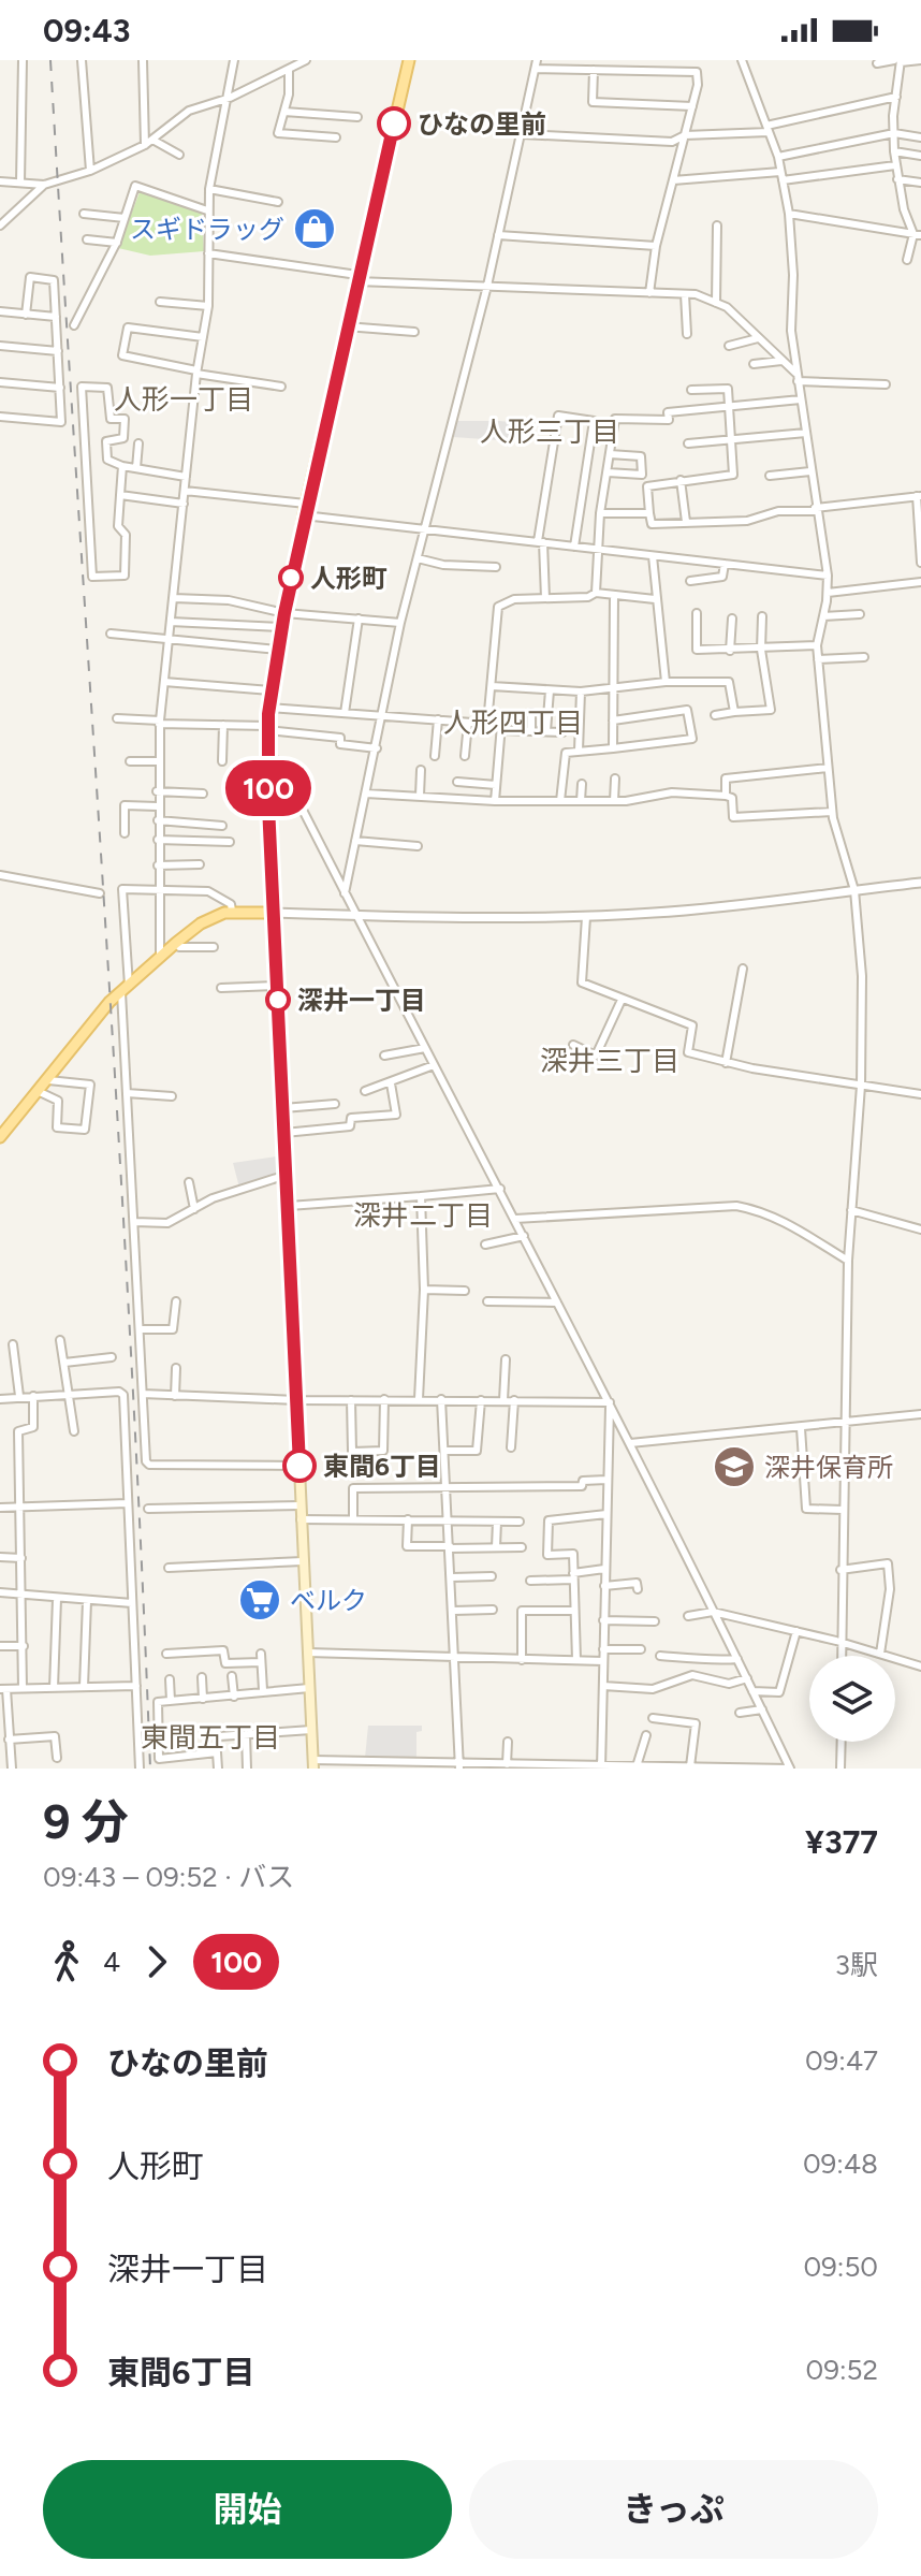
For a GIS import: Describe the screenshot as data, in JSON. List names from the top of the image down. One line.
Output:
{"districts":["人形一丁目","人形三丁目","人形四丁目","深井三丁目","深井二丁目","東間五丁目"],"places":{"other":["ひなの里前","人形町","深井一丁目","東間6丁目"],"shop":["スギドラッグ"],"school or university":["深井保育所"],"supermarket":["ベルク"]},"lines":["bus line 100"],"page":{"status":"09:43","on_map":"100","heading":["9 分","09:43 – 09:52 · バス","¥377"],"legs":["4","100","3駅"],"list":[{"name":"ひなの里前","value":"09:47"},{"name":"人形町","value":"09:48"},{"name":"深井一丁目","value":"09:50"},{"name":"東間6丁目","value":"09:52"}],"buttons":["開始","きっぷ"]}}
